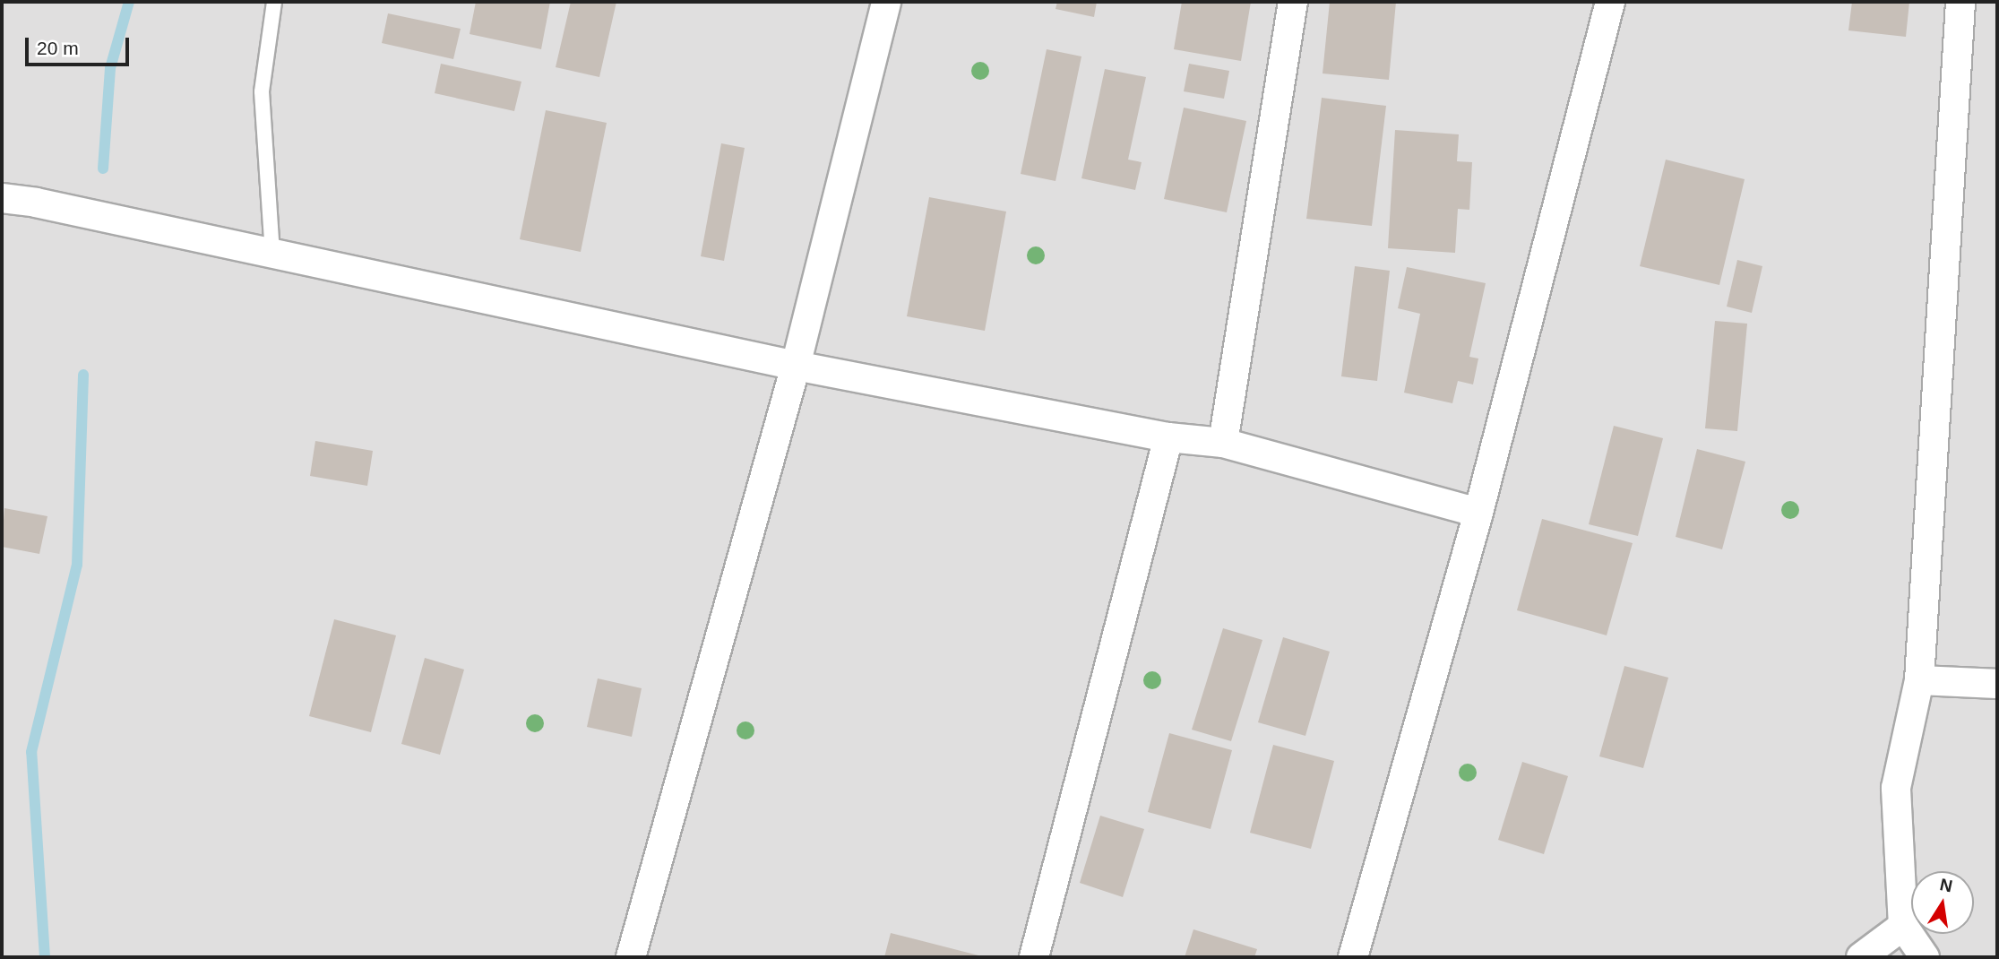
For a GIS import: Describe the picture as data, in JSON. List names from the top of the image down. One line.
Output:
{"scale_bar":"20 m","north":"top"}
